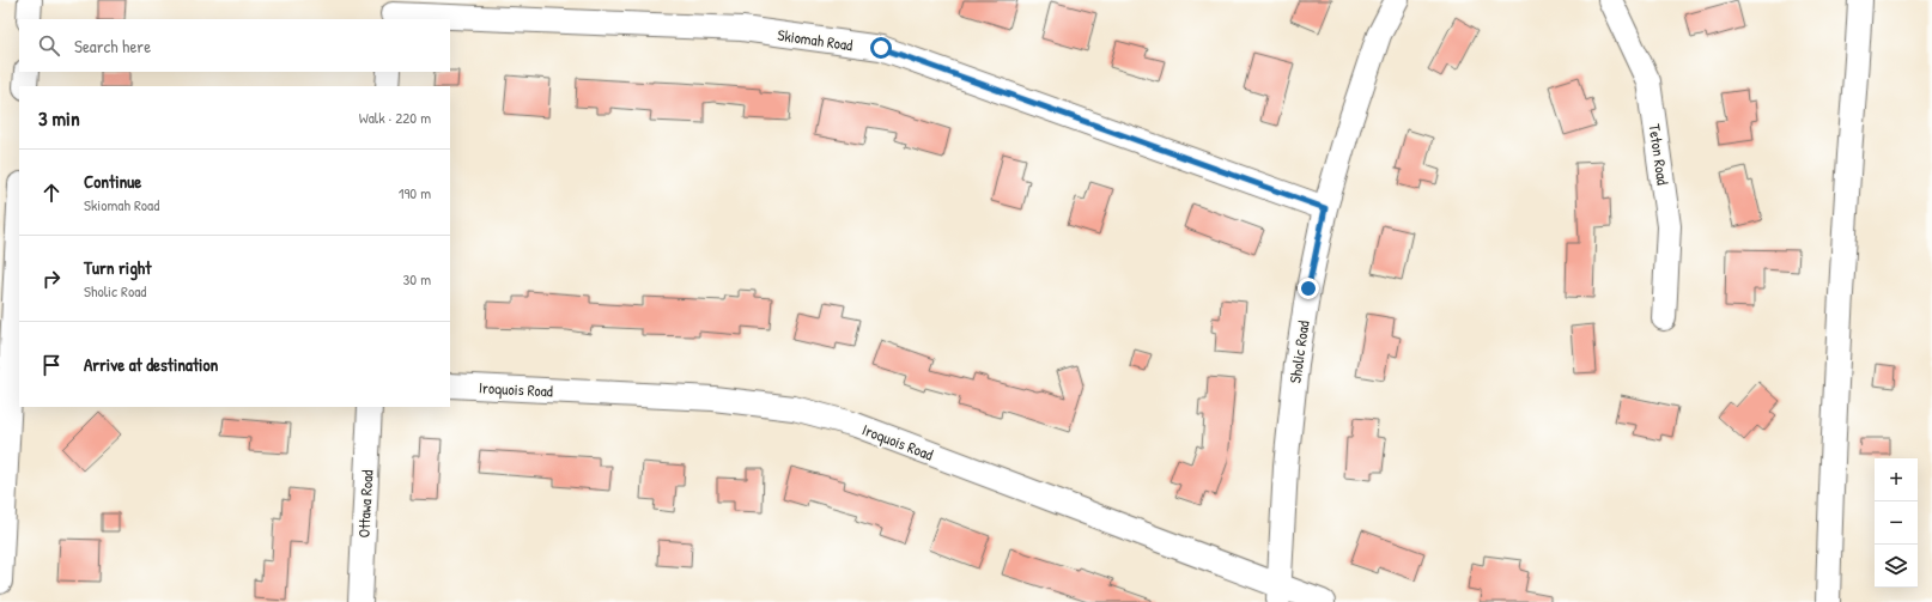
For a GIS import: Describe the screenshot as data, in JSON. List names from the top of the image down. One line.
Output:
{"streets":{"street":["Skiomah Road","Teton Road","Sholic Road","Iroquois Road","Ottawa Road"]},"crossings":[["Skiomah Road","Sholic Road"],["Sholic Road","Iroquois Road"]],"page":{"search":"Search here","heading":["3 min","Walk · 220 m"],"list":[["Continue","Skiomah Road","190 m"],["Turn right","Sholic Road","30 m"],"Arrive at destination"],"map_buttons":["+","−"]}}
